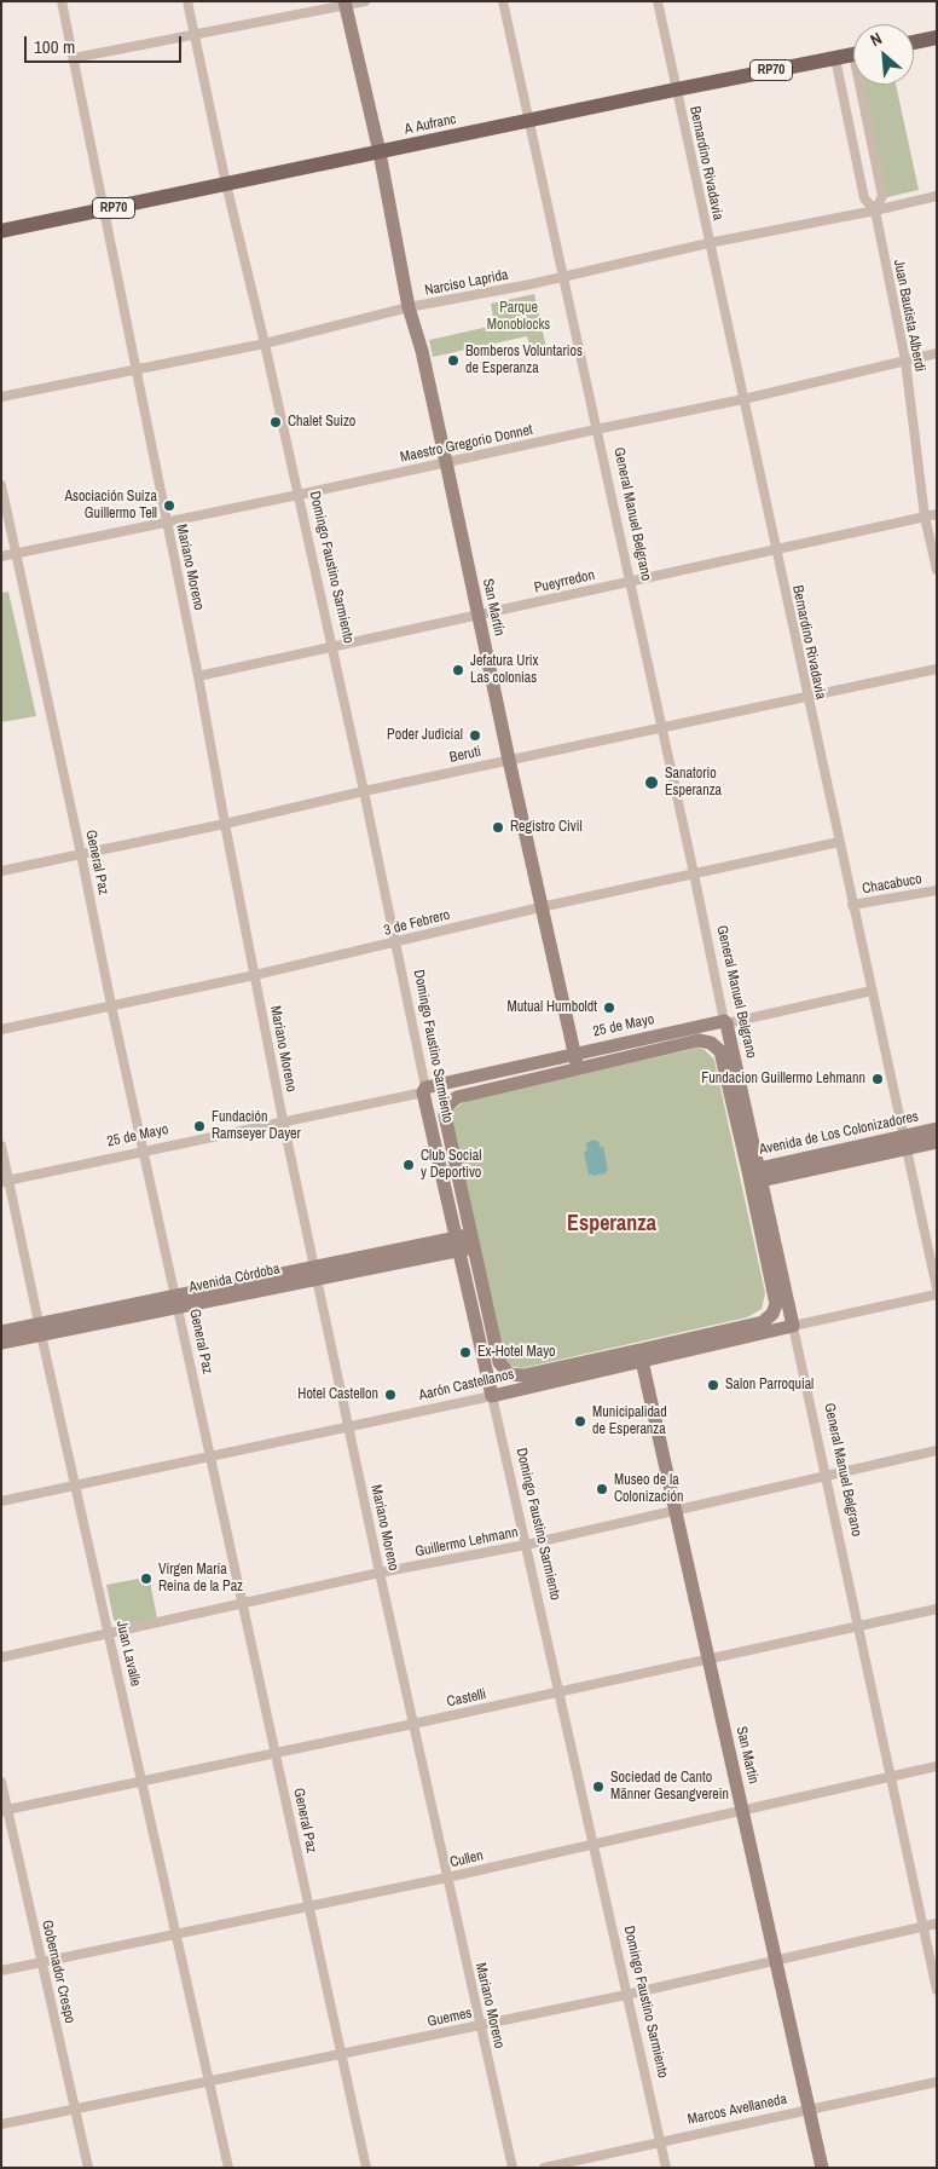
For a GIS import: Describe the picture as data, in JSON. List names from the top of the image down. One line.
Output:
{"streets":{"main road":["RP70","A Aufranc","General Manuel Belgrano","Domingo Faustino Sarmiento","San Martín","25 de Mayo","Avenida de Los Colonizadores","Avenida Córdoba","Aarón Castellanos"],"street":["Bernardino Rivadavia","Narciso Laprida","Juan Bautista Alberdi","Maestro Gregorio Donnet","Mariano Moreno","Pueyrredon","Beruti","General Paz","Chacabuco","3 de Febrero","Guillermo Lehmann","Juan Lavalle","Castelli","Cullen","Gobernador Crespo","Guemes","Marcos Avellaneda"]},"crossings":[["A Aufranc","Bernardino Rivadavia"],["A Aufranc","Juan Bautista Alberdi"],["A Aufranc","General Manuel Belgrano"],["A Aufranc","Mariano Moreno"],["A Aufranc","Domingo Faustino Sarmiento"],["A Aufranc","San Martín"],["Bernardino Rivadavia","Narciso Laprida"],["Bernardino Rivadavia","Maestro Gregorio Donnet"],["Bernardino Rivadavia","Pueyrredon"],["Bernardino Rivadavia","Beruti"],["Bernardino Rivadavia","Chacabuco"],["Bernardino Rivadavia","3 de Febrero"],["Bernardino Rivadavia","25 de Mayo"],["Bernardino Rivadavia","Avenida de Los Colonizadores"],["Narciso Laprida","Juan Bautista Alberdi"],["Narciso Laprida","General Manuel Belgrano"],["Narciso Laprida","Mariano Moreno"],["Narciso Laprida","Domingo Faustino Sarmiento"],["Narciso Laprida","San Martín"],["Juan Bautista Alberdi","Maestro Gregorio Donnet"],["Juan Bautista Alberdi","Pueyrredon"],["Maestro Gregorio Donnet","General Manuel Belgrano"],["Maestro Gregorio Donnet","Mariano Moreno"],["Maestro Gregorio Donnet","Domingo Faustino Sarmiento"],["Maestro Gregorio Donnet","San Martín"],["Maestro Gregorio Donnet","General Paz"],["General Manuel Belgrano","Pueyrredon"],["General Manuel Belgrano","Beruti"],["General Manuel Belgrano","3 de Febrero"],["General Manuel Belgrano","25 de Mayo"],["General Manuel Belgrano","Avenida de Los Colonizadores"],["General Manuel Belgrano","Aarón Castellanos"],["General Manuel Belgrano","Guillermo Lehmann"],["General Manuel Belgrano","Castelli"],["General Manuel Belgrano","Cullen"],["General Manuel Belgrano","Guemes"],["Mariano Moreno","Pueyrredon"],["Mariano Moreno","Beruti"],["Mariano Moreno","3 de Febrero"],["Mariano Moreno","25 de Mayo"],["Mariano Moreno","Avenida Córdoba"],["Mariano Moreno","Aarón Castellanos"],["Mariano Moreno","Guillermo Lehmann"],["Mariano Moreno","Castelli"],["Mariano Moreno","Cullen"],["Mariano Moreno","Guemes"],["Domingo Faustino Sarmiento","Pueyrredon"],["Domingo Faustino Sarmiento","Beruti"],["Domingo Faustino Sarmiento","3 de Febrero"],["Domingo Faustino Sarmiento","25 de Mayo"],["Domingo Faustino Sarmiento","Avenida Córdoba"],["Domingo Faustino Sarmiento","Aarón Castellanos"],["Domingo Faustino Sarmiento","Guillermo Lehmann"],["Domingo Faustino Sarmiento","Castelli"],["Domingo Faustino Sarmiento","Cullen"],["Domingo Faustino Sarmiento","Guemes"],["Domingo Faustino Sarmiento","Marcos Avellaneda"],["Pueyrredon","San Martín"],["San Martín","Beruti"],["San Martín","3 de Febrero"],["San Martín","25 de Mayo"],["San Martín","Aarón Castellanos"],["San Martín","Guillermo Lehmann"],["San Martín","Castelli"],["San Martín","Cullen"],["San Martín","Guemes"],["San Martín","Marcos Avellaneda"],["Beruti","General Paz"],["General Paz","3 de Febrero"],["General Paz","25 de Mayo"],["General Paz","Avenida Córdoba"],["General Paz","Aarón Castellanos"],["General Paz","Guillermo Lehmann"],["General Paz","Castelli"],["General Paz","Cullen"],["General Paz","Guemes"],["25 de Mayo","Juan Lavalle"],["Avenida Córdoba","Juan Lavalle"],["Aarón Castellanos","Juan Lavalle"],["Guillermo Lehmann","Juan Lavalle"],["Juan Lavalle","Castelli"],["Juan Lavalle","Cullen"],["Juan Lavalle","Guemes"],["Castelli","Gobernador Crespo"],["Cullen","Gobernador Crespo"],["Gobernador Crespo","Guemes"]],"districts":["Esperanza"],"parks":["Parque Monoblocks"],"places":["Bomberos Voluntarios de Esperanza","Chalet Suizo","Asociación Suiza Guillermo Tell","Jefatura Urix Las colonias","Poder Judicial","Sanatorio Esperanza","Registro Civil","Mutual Humboldt","Fundacion Guillermo Lehmann","Fundación Ramseyer Dayer","Club Social y Deportivo","Ex-Hotel Mayo","Salon Parroquial","Hotel Castellon","Municipalidad de Esperanza","Museo de la Colonización","Virgen María Reina de la Paz","Sociedad de Canto Männer Gesangverein"],"scale_bar":"100 m","north":"top left"}
